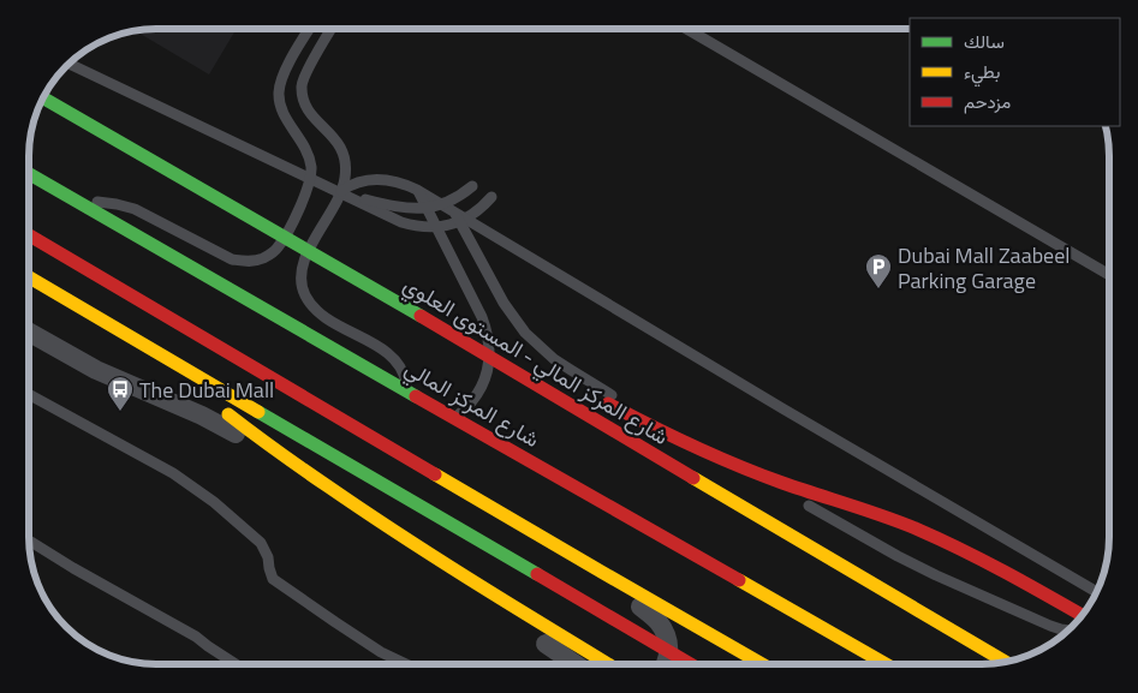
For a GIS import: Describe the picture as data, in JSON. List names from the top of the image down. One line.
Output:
{"streets":{"main road":["شارع المركز المالي - المستوى العلوي","شارع المركز المالي"]},"places":{"parking":["Dubai Mall Zaabeel Parking Garage"],"bus stop":["The Dubai Mall"]},"legend":["سالك","بطيء","مزدحم"]}
